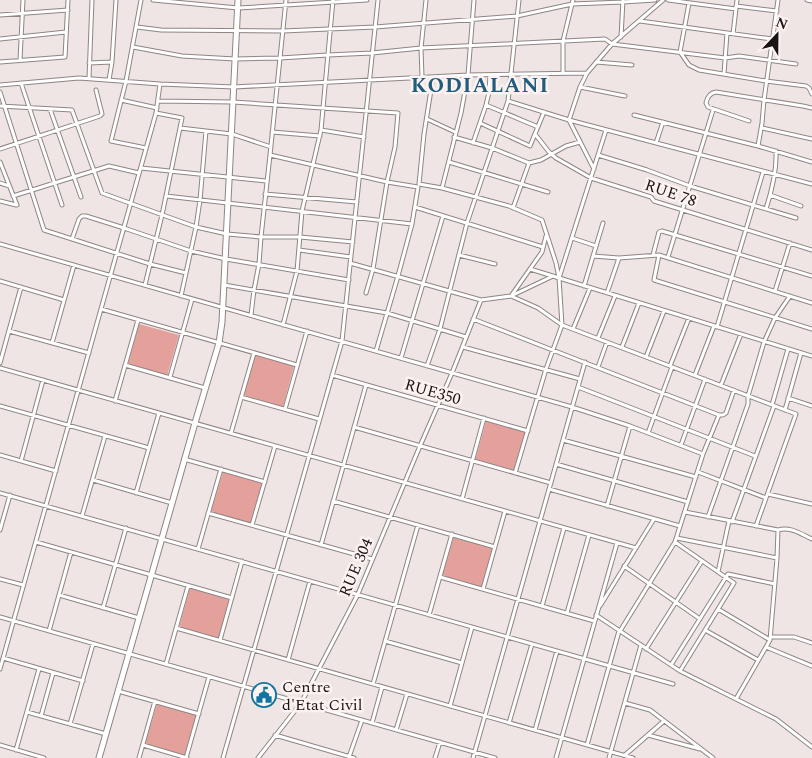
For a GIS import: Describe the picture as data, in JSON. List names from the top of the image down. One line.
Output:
{"streets":{"street":["RUE 78","RUE350","RUE 304"]},"crossings":[["RUE350","RUE 304"]],"districts":["KODIALANI"],"places":{"public building":["Centre d'Etat Civil"]},"north":"top"}
